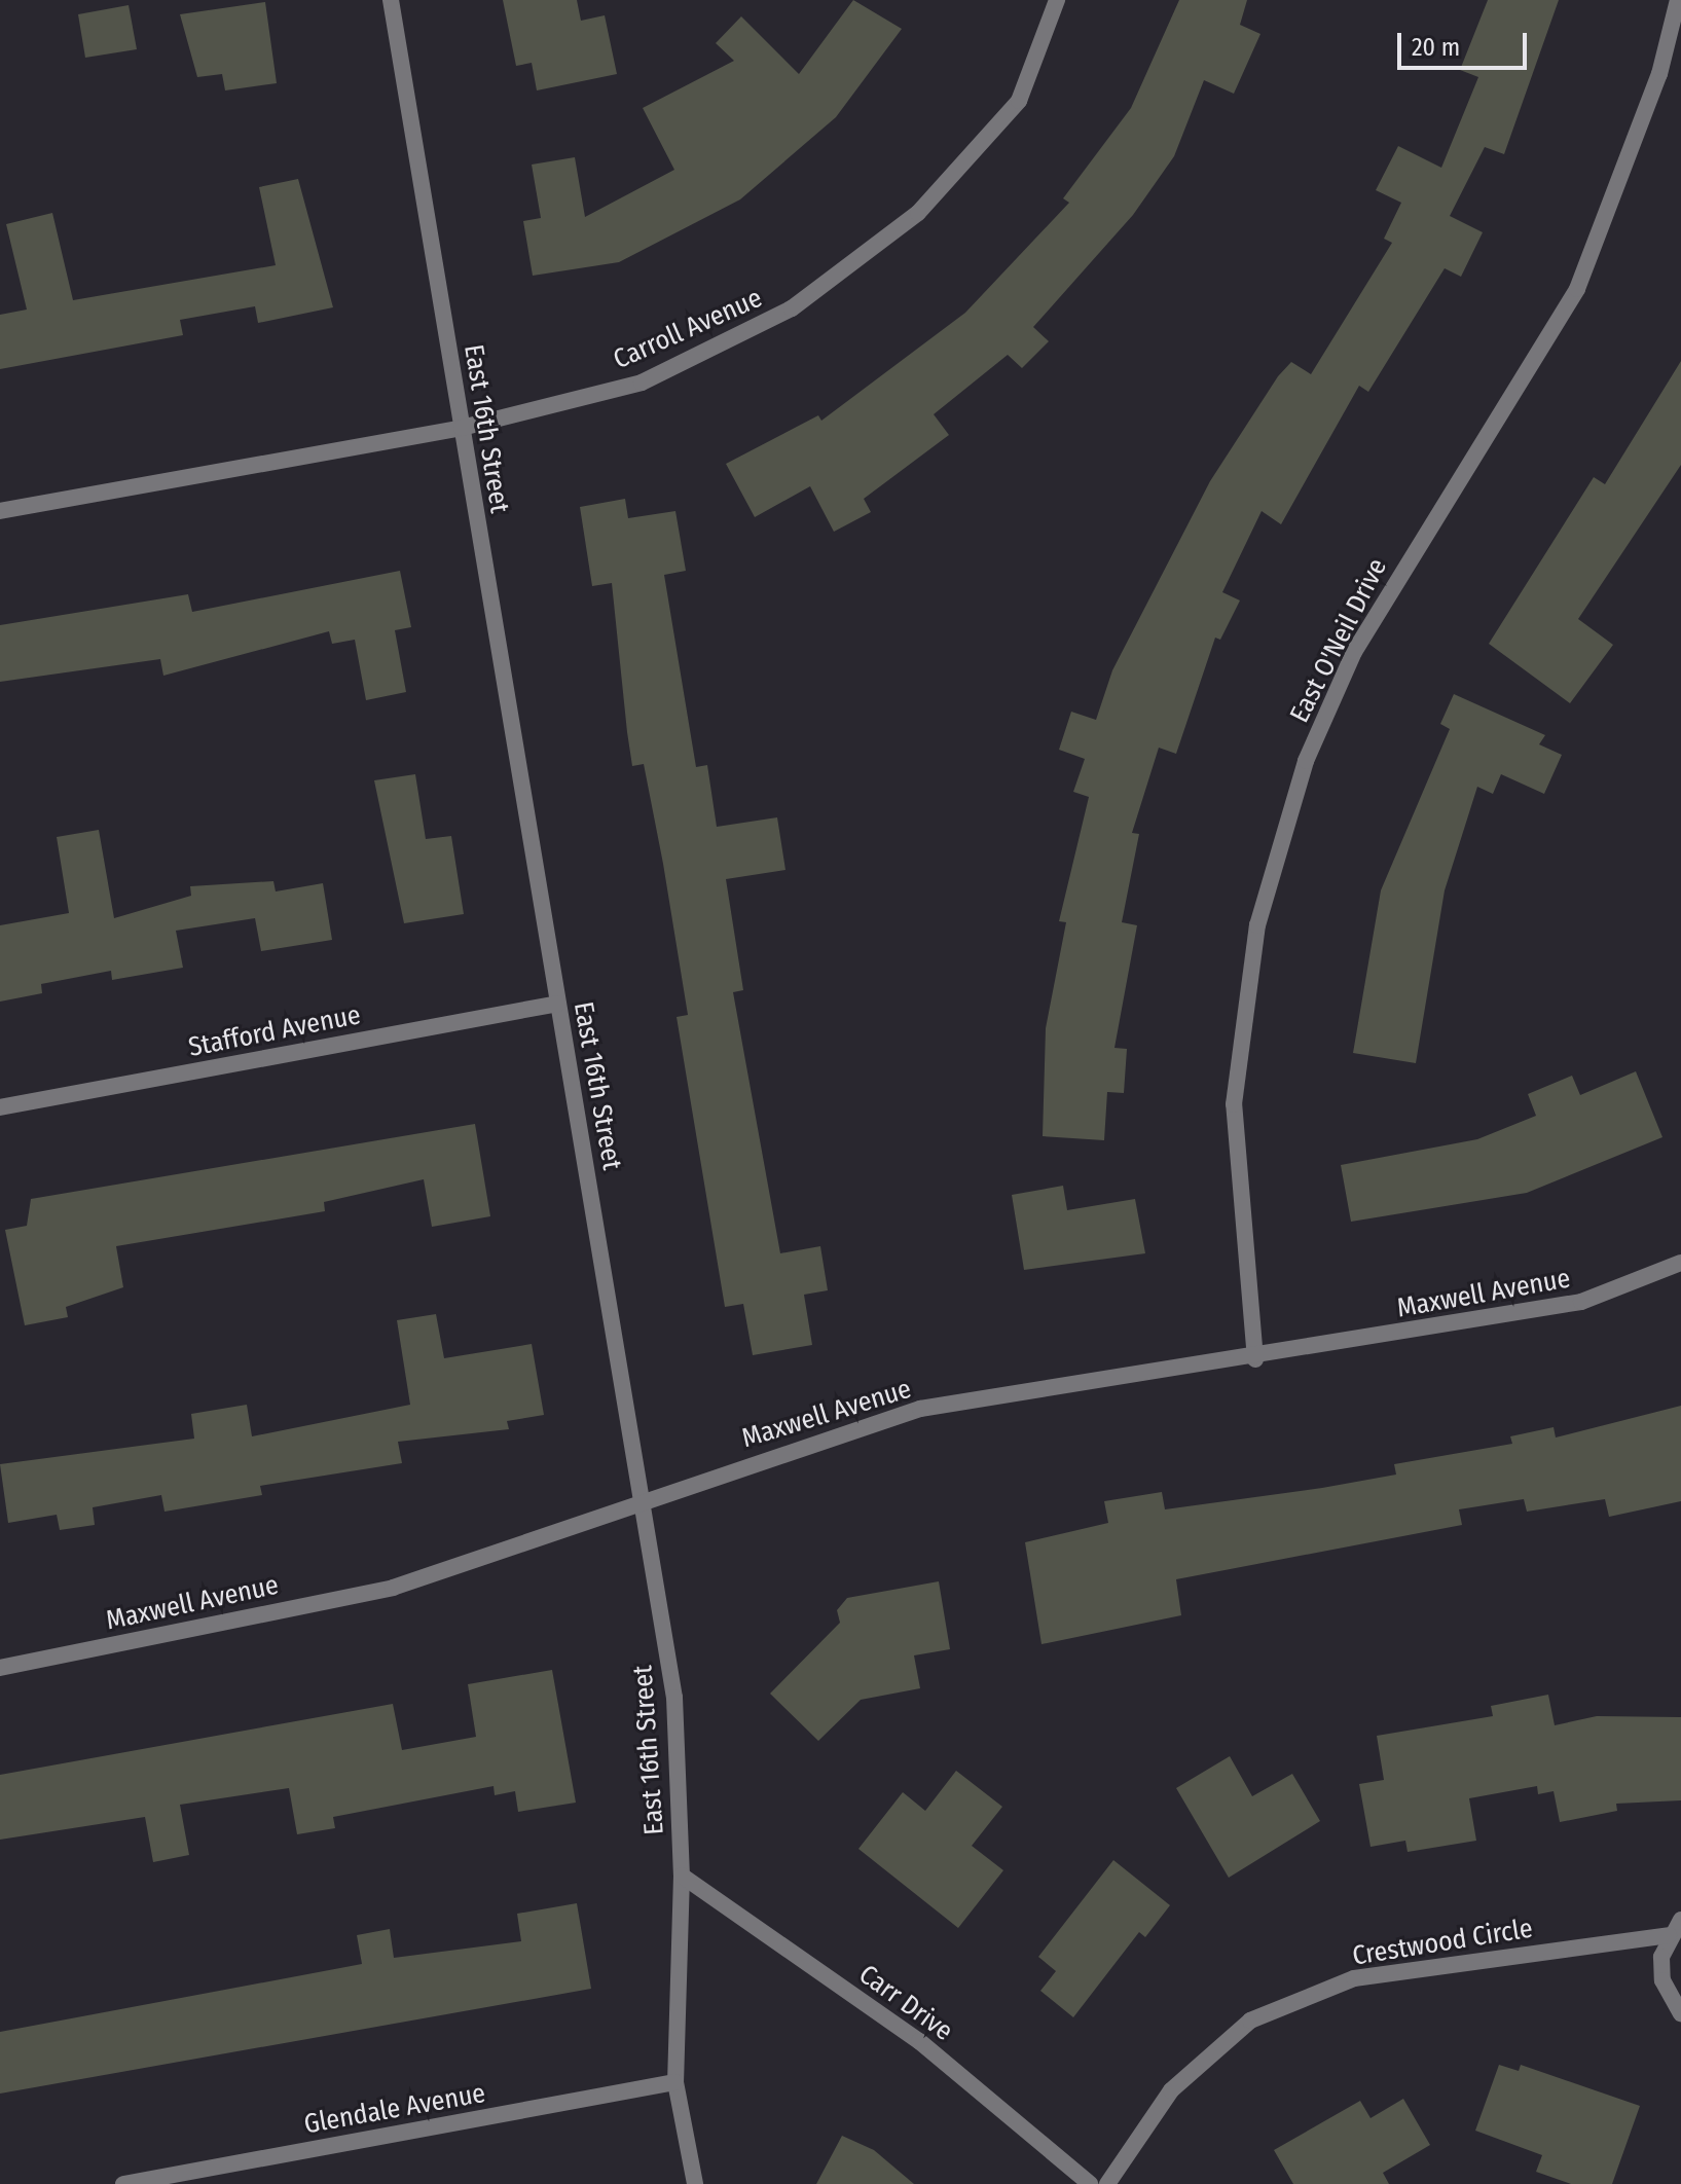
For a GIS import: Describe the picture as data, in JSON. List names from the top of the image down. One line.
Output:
{"streets":{"street":["Carroll Avenue","East 16th Street","East O'Neil Drive","Stafford Avenue","Maxwell Avenue","Crestwood Circle","Carr Drive","Glendale Avenue"]},"crossings":[["Carroll Avenue","East 16th Street"],["East 16th Street","Stafford Avenue"],["East 16th Street","Maxwell Avenue"],["East 16th Street","Carr Drive"],["East 16th Street","Glendale Avenue"],["East O'Neil Drive","Maxwell Avenue"]],"scale_bar":"20 m"}
